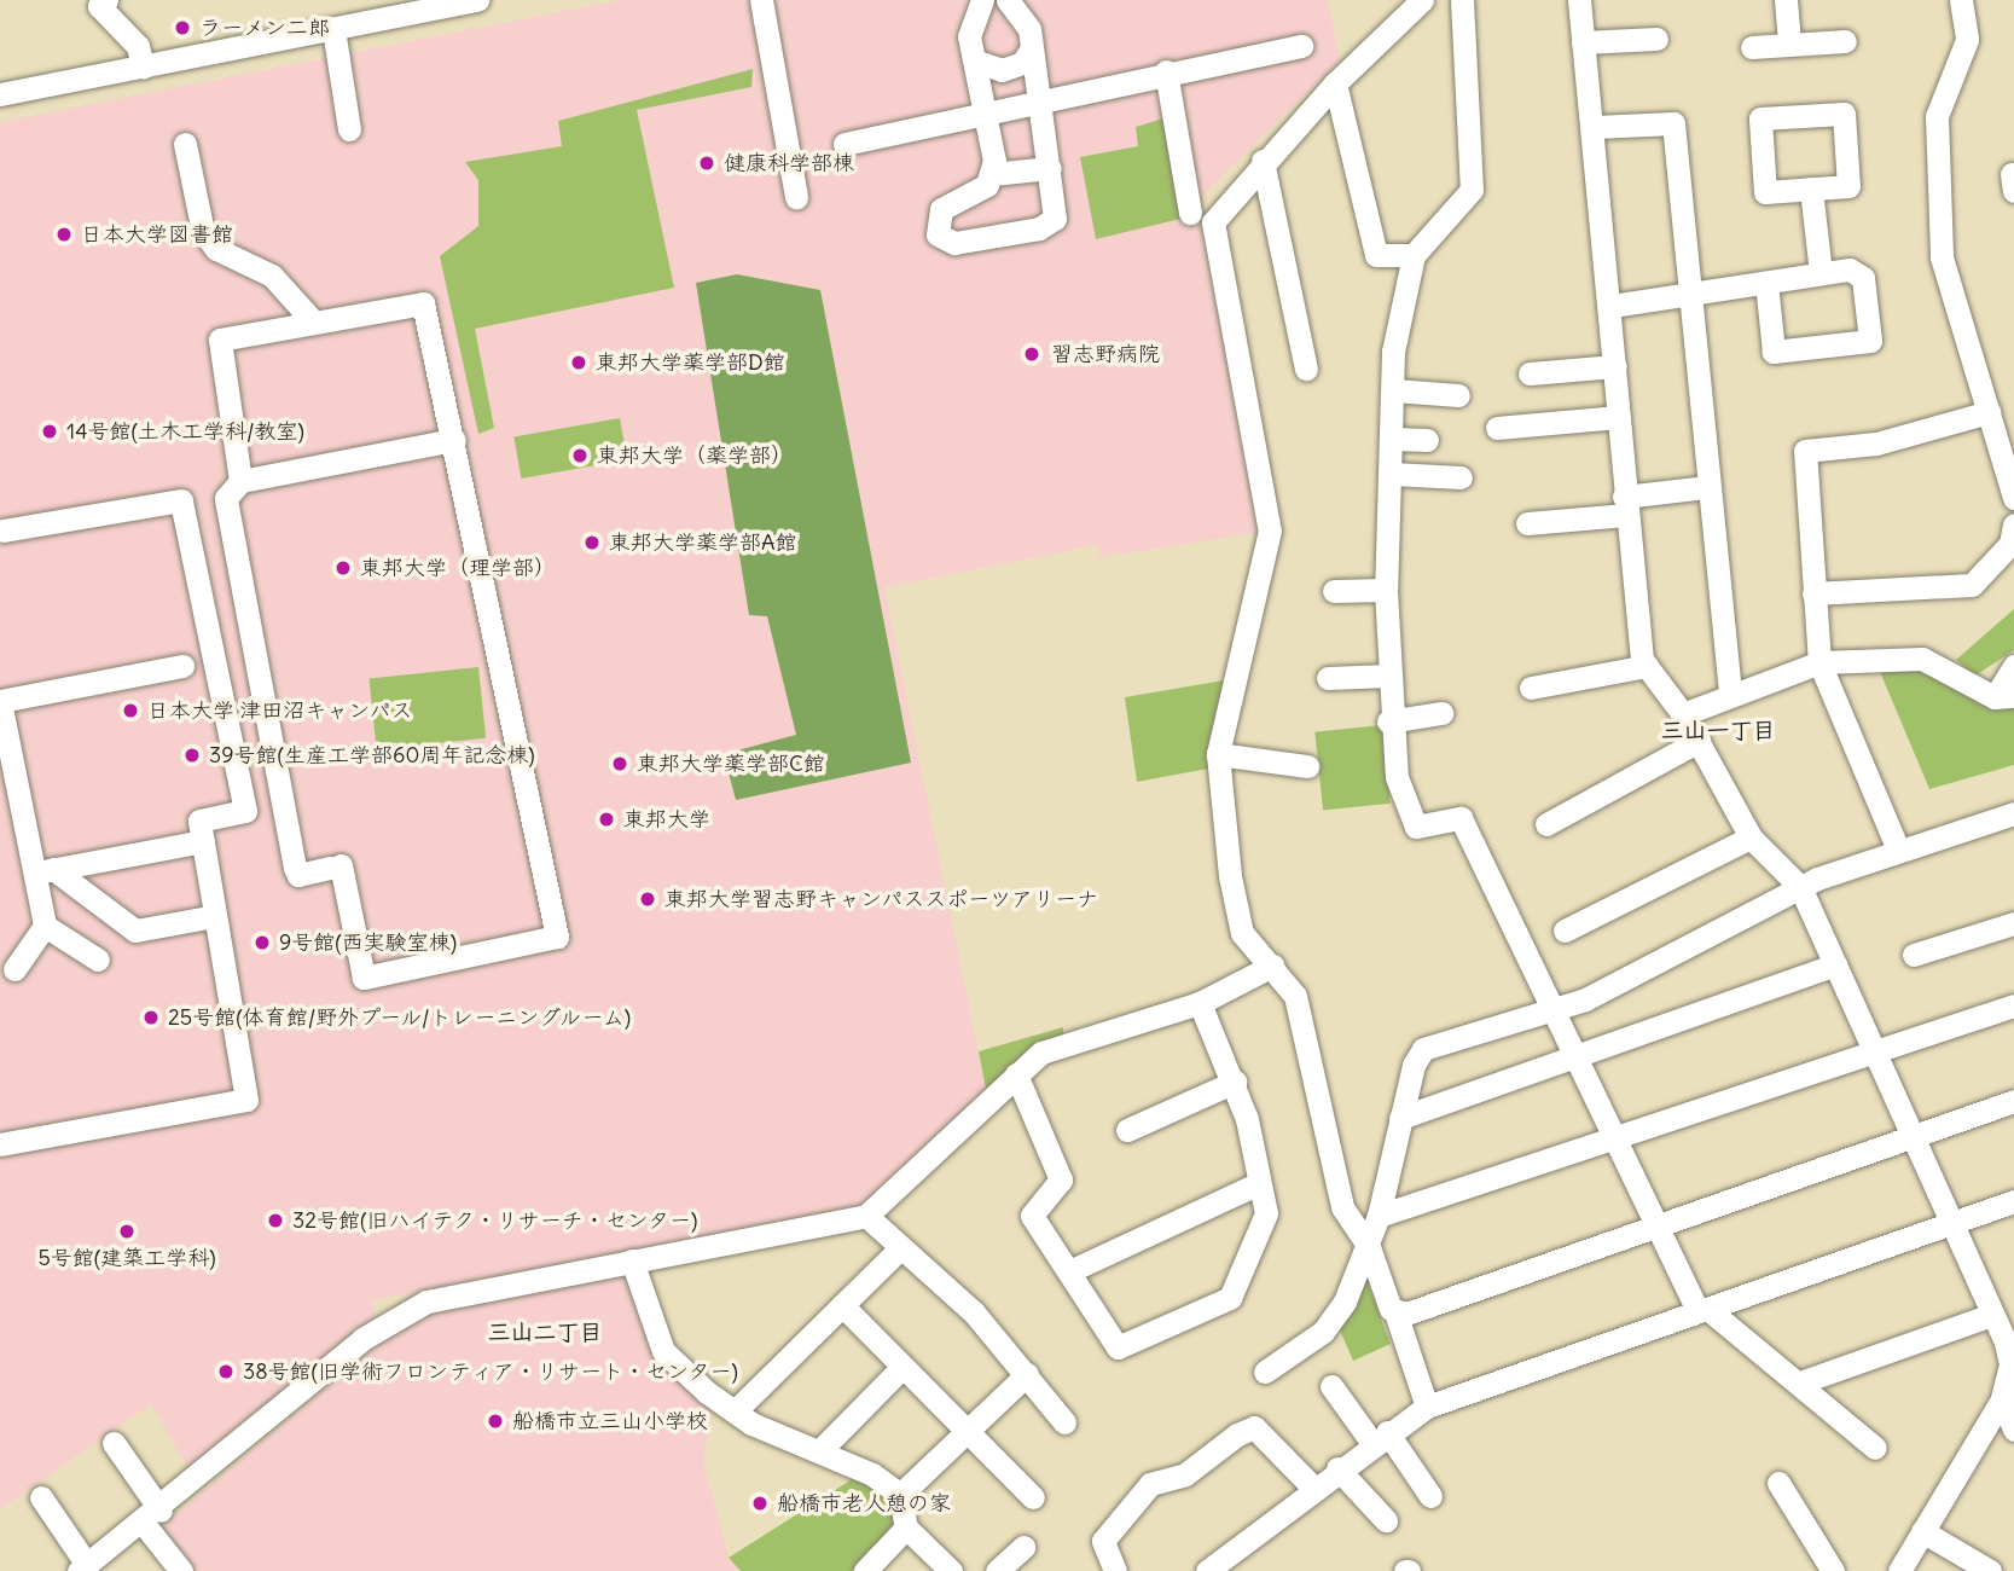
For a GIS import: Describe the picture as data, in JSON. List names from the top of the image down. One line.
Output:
{"districts":["三山一丁目","三山二丁目"],"places":["ラーメン二郎","健康科学部棟","日本大学図書館","習志野病院","東邦大学薬学部D館","14号館(土木工学科/教室)","東邦大学（薬学部）","東邦大学薬学部A館","東邦大学（理学部）","日本大学 津田沼キャンパス","39号館(生産工学部60周年記念棟)","東邦大学薬学部C館","東邦大学","東邦大学習志野キャンパススポーツアリーナ","9号館(西実験室棟)","25号館(体育館/野外プール/トレーニングルーム)","32号館(旧ハイテク・リサーチ・センター)","5号館(建築工学科)","38号館(旧学術フロンティア・リサート・センター)","船橋市立三山小学校","船橋市老人憩の家"]}
